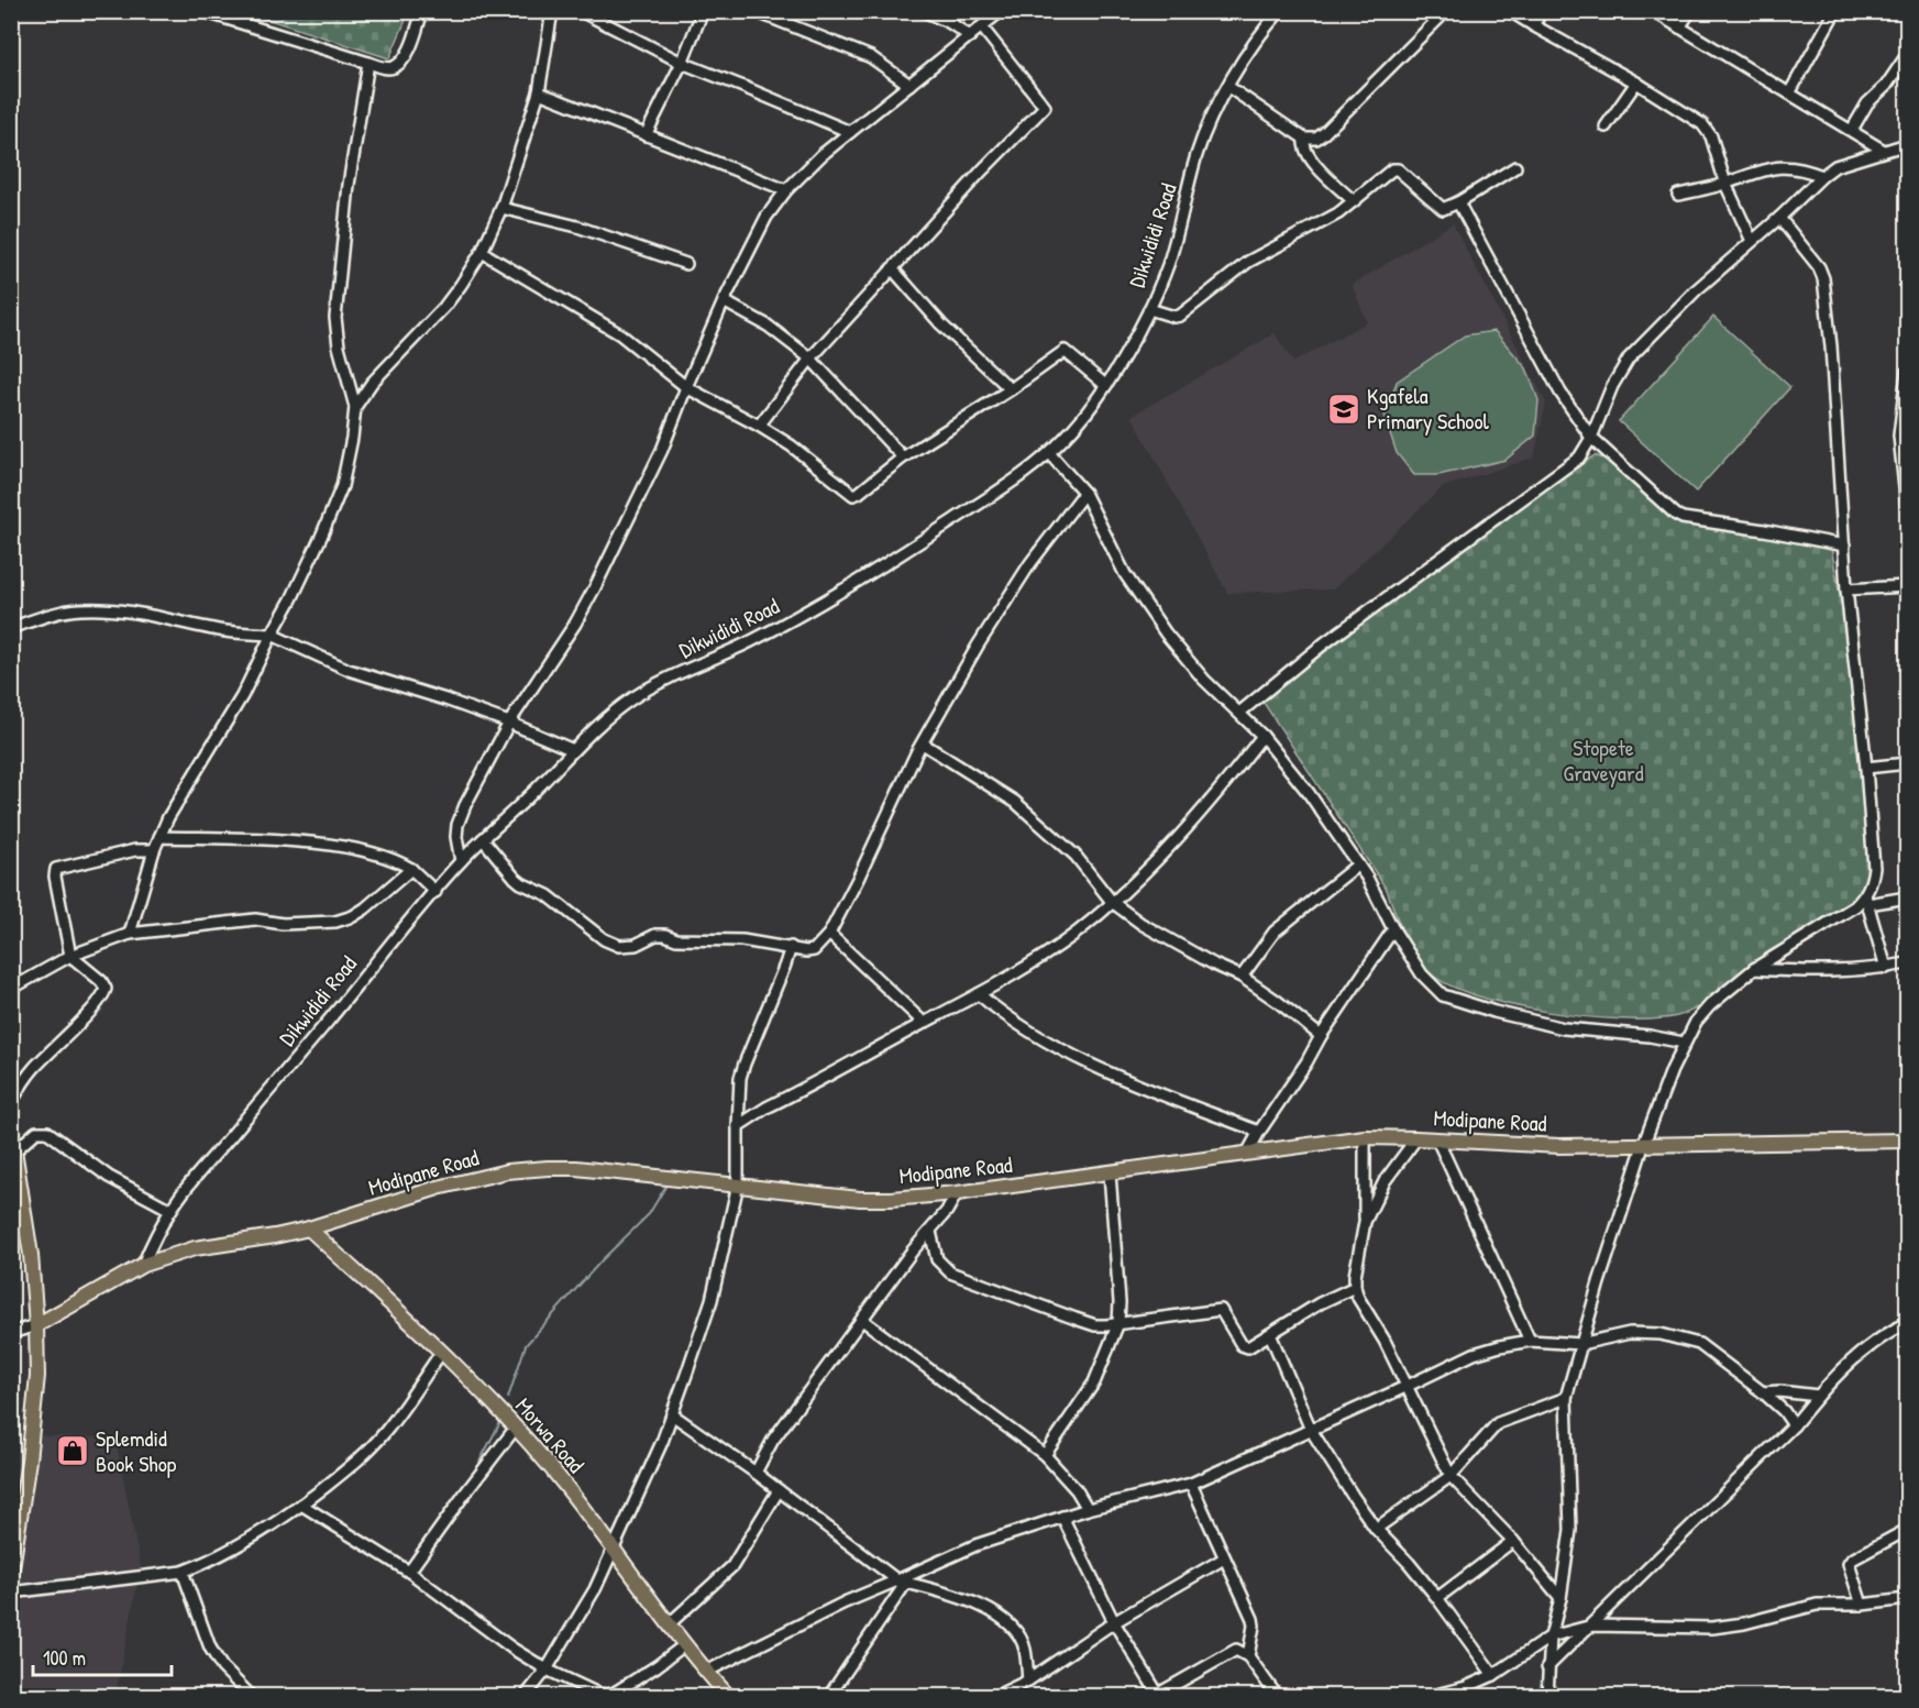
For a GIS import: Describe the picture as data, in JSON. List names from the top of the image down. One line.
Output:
{"streets":{"main road":["Modipane Road","Morwa Road"],"street":["Dikwididi Road"]},"crossings":[["Dikwididi Road","Modipane Road"],["Modipane Road","Morwa Road"]],"parks":["Stopete Graveyard"],"places":{"school or university":["Kgafela Primary School"],"shop":["Splemdid Book Shop"]},"scale_bar":"100 m"}
